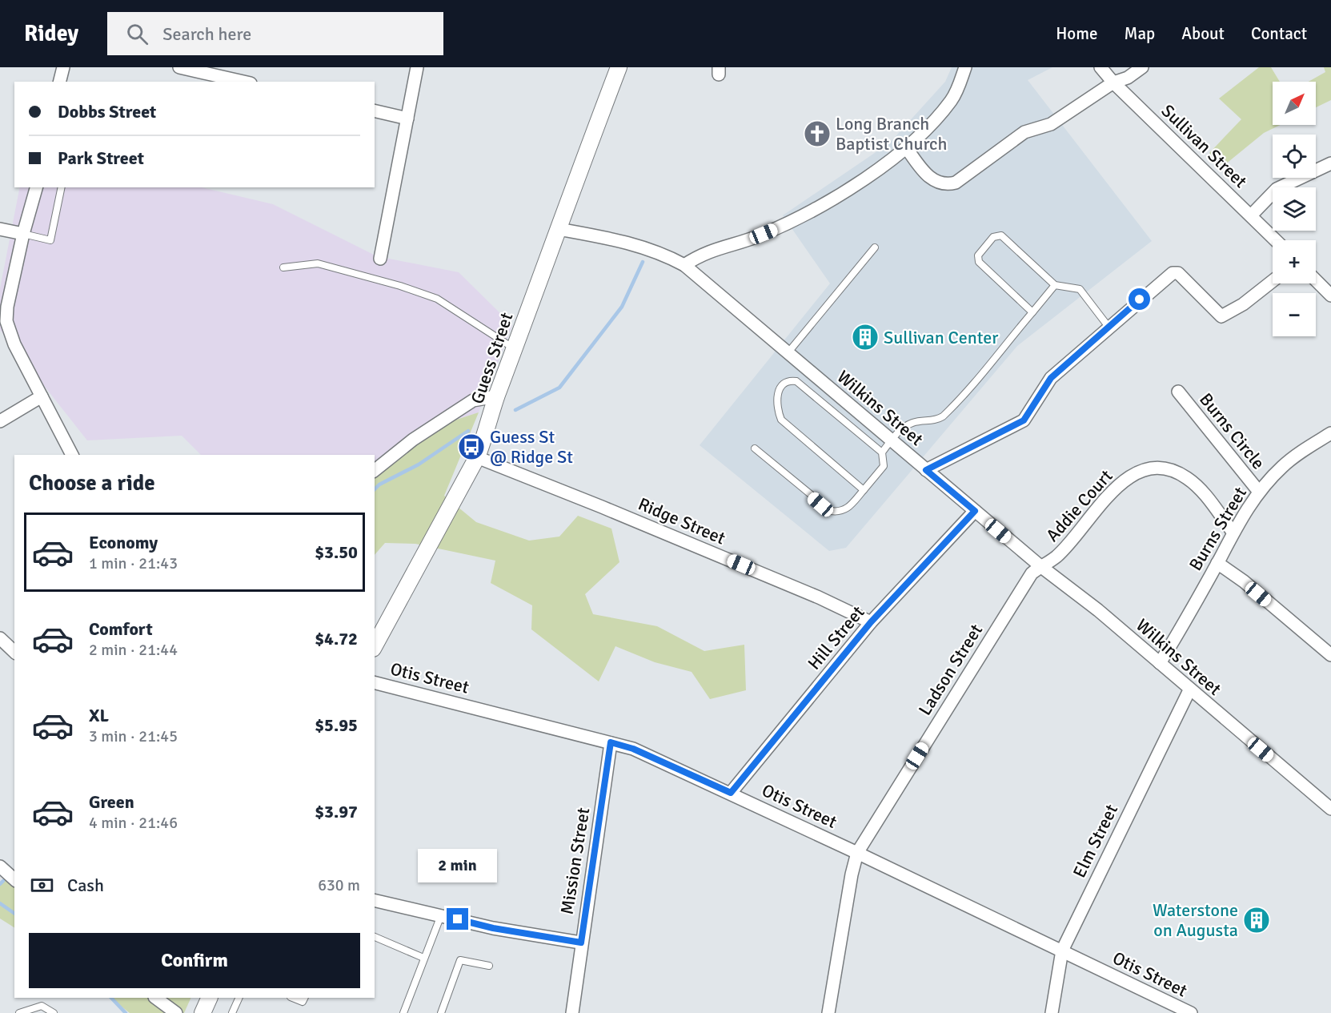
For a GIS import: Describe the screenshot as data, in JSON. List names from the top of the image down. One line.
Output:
{"streets":{"street":["Sullivan Street","Guess Street","Wilkins Street","Burns Circle","Addie Court","Ridge Street","Burns Street","Hill Street","Ladson Street","Otis Street","Elm Street","Mission Street"]},"crossings":[["Guess Street","Wilkins Street"],["Guess Street","Ridge Street"],["Wilkins Street","Addie Court"],["Wilkins Street","Burns Street"],["Wilkins Street","Hill Street"],["Wilkins Street","Ladson Street"],["Wilkins Street","Elm Street"],["Burns Circle","Burns Street"],["Addie Court","Burns Street"],["Addie Court","Ladson Street"],["Ridge Street","Hill Street"],["Hill Street","Otis Street"],["Ladson Street","Otis Street"],["Otis Street","Elm Street"],["Otis Street","Mission Street"]],"places":{"church":["Long Branch Baptist Church"],"building":["Sullivan Center","Waterstone on Augusta"],"bus stop":["Guess St @ Ridge St"]},"north":"top right","page":{"header":"Ridey","search":"Search here","nav":["Home","Map","About","Contact"],"map_buttons":["+","−"],"banner":["Dobbs Street","Park Street"],"heading":"Choose a ride","list":[{"name":"Economy","note":"1 min · 21:43","value":"$3.50"},{"name":"Comfort","note":"2 min · 21:44","value":"$4.72"},{"name":"XL","note":"3 min · 21:45","value":"$5.95"},{"name":"Green","note":"4 min · 21:46","value":"$3.97"}],"bubble":"2 min","pay":["Cash","630 m"],"buttons":"Confirm"}}
